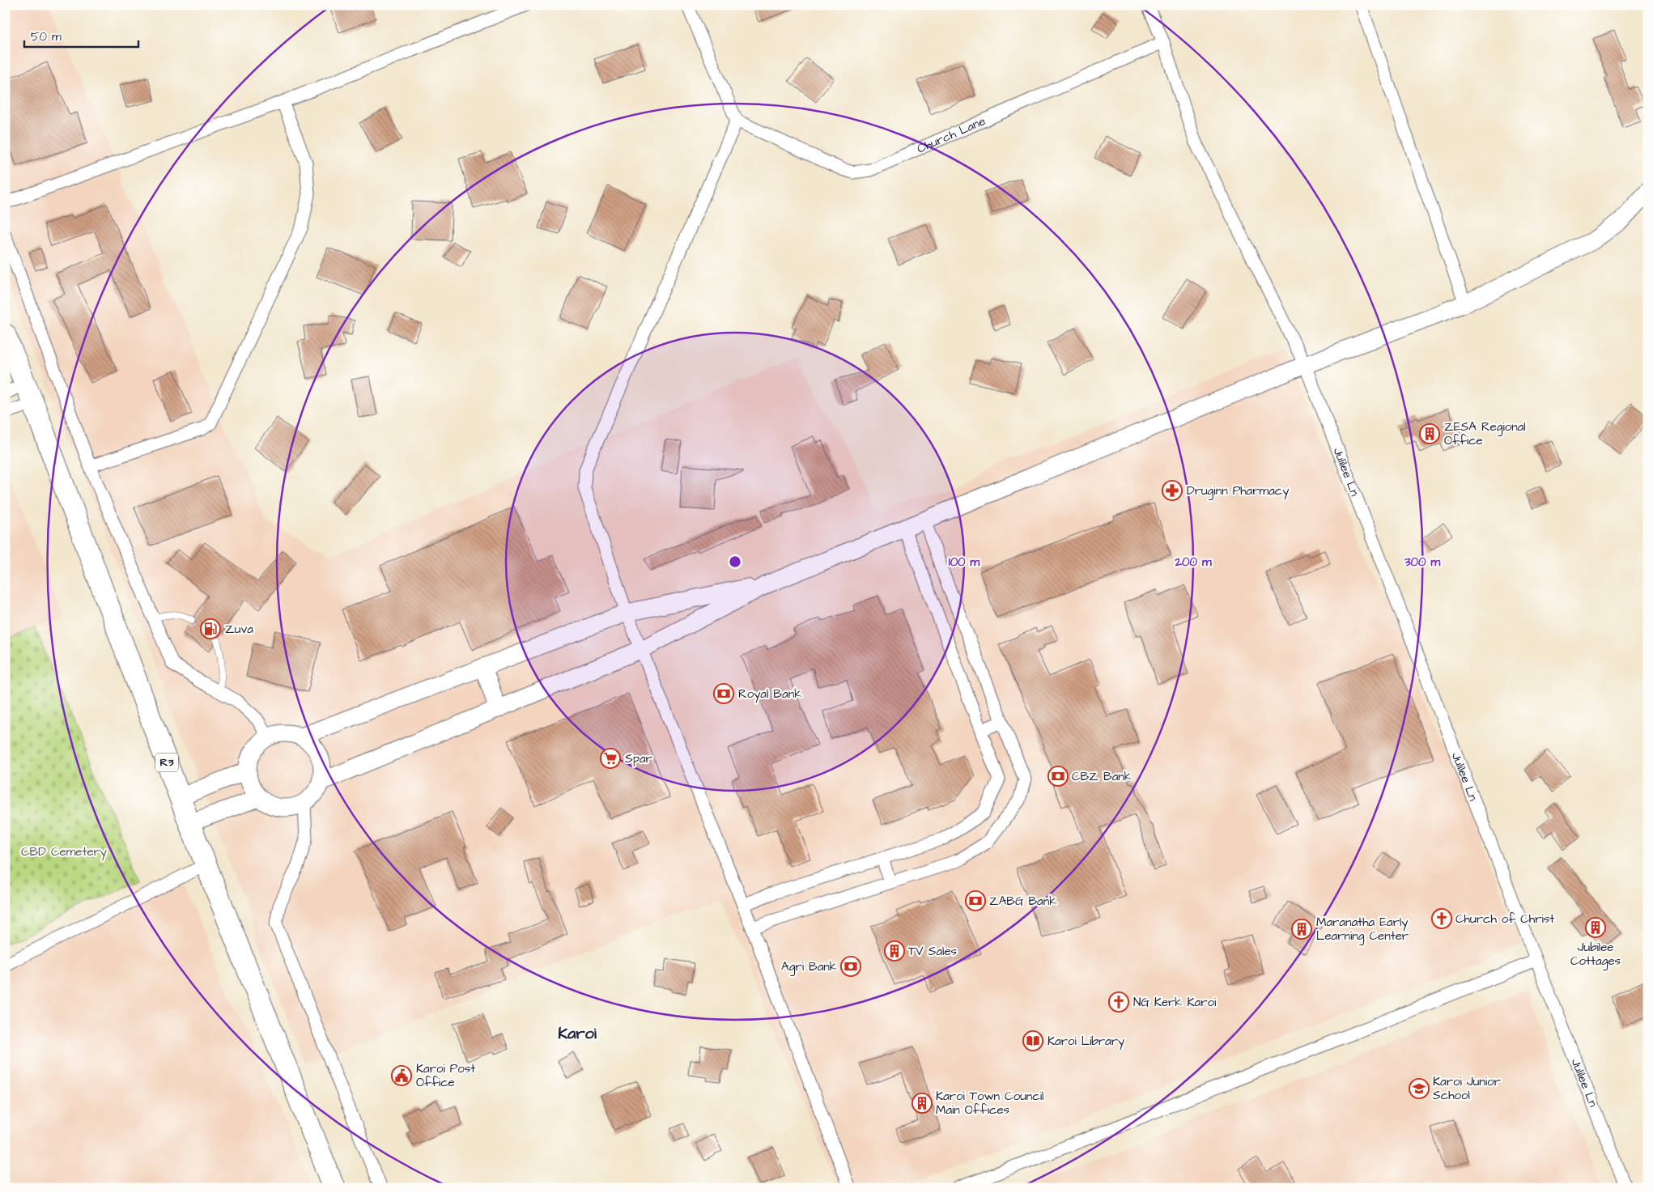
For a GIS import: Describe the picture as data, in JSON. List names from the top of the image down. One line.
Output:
{"streets":{"highway":["R3"],"street":["Church Lane","Julilee Ln"]},"crossings":[["Church Lane","Julilee Ln"]],"districts":["Karoi"],"parks":["CBD Cemetery"],"places":{"building":["ZESA Regional Office","Jubilee Cottages","Maranatha Early Learning Center","TV Sales","Karoi Town Council Main Offices"],"pharmacy":["Druginn Pharmacy"],"fuel station":["Zuva"],"bank":["Royal Bank","CBZ Bank","ZABG Bank","Agri Bank"],"supermarket":["Spar"],"church":["Church of Christ","NG Kerk Karoi"],"library":["Karoi Library"],"public building":["Karoi Post Office"],"school or university":["Karoi Junior School"]},"scale_bar":"50 m","rings":["100 m","200 m","300 m"]}
